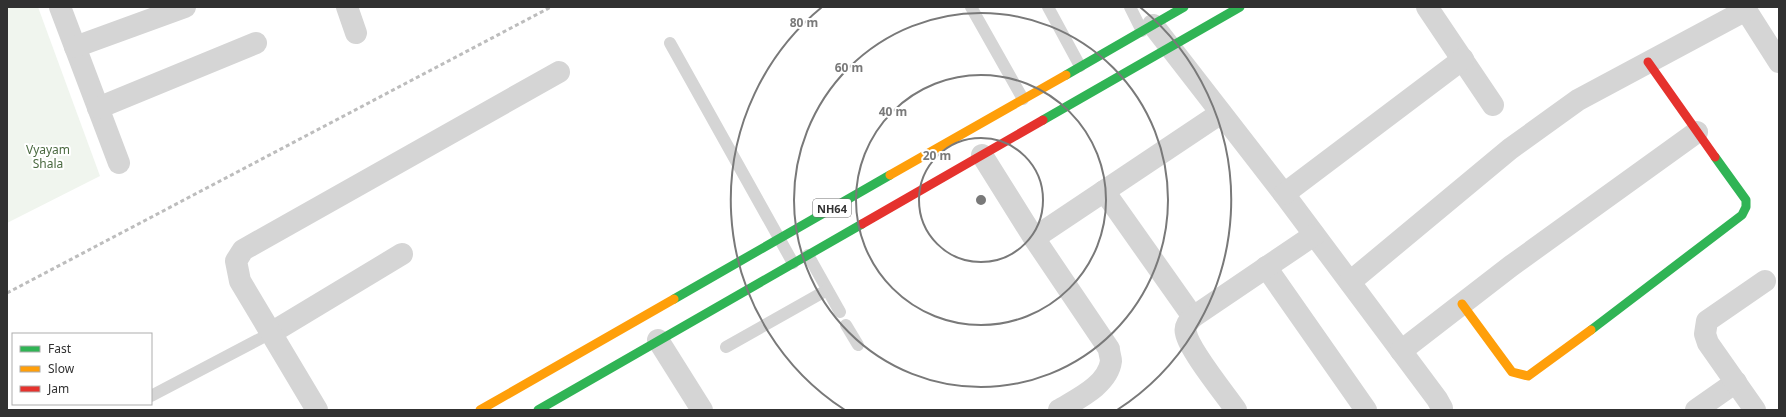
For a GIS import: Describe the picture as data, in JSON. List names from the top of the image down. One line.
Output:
{"streets":{"main road":["NH64"]},"parks":["Vyayam Shala"],"legend":["Fast","Slow","Jam"],"rings":["80 m","60 m","40 m","20 m"]}
